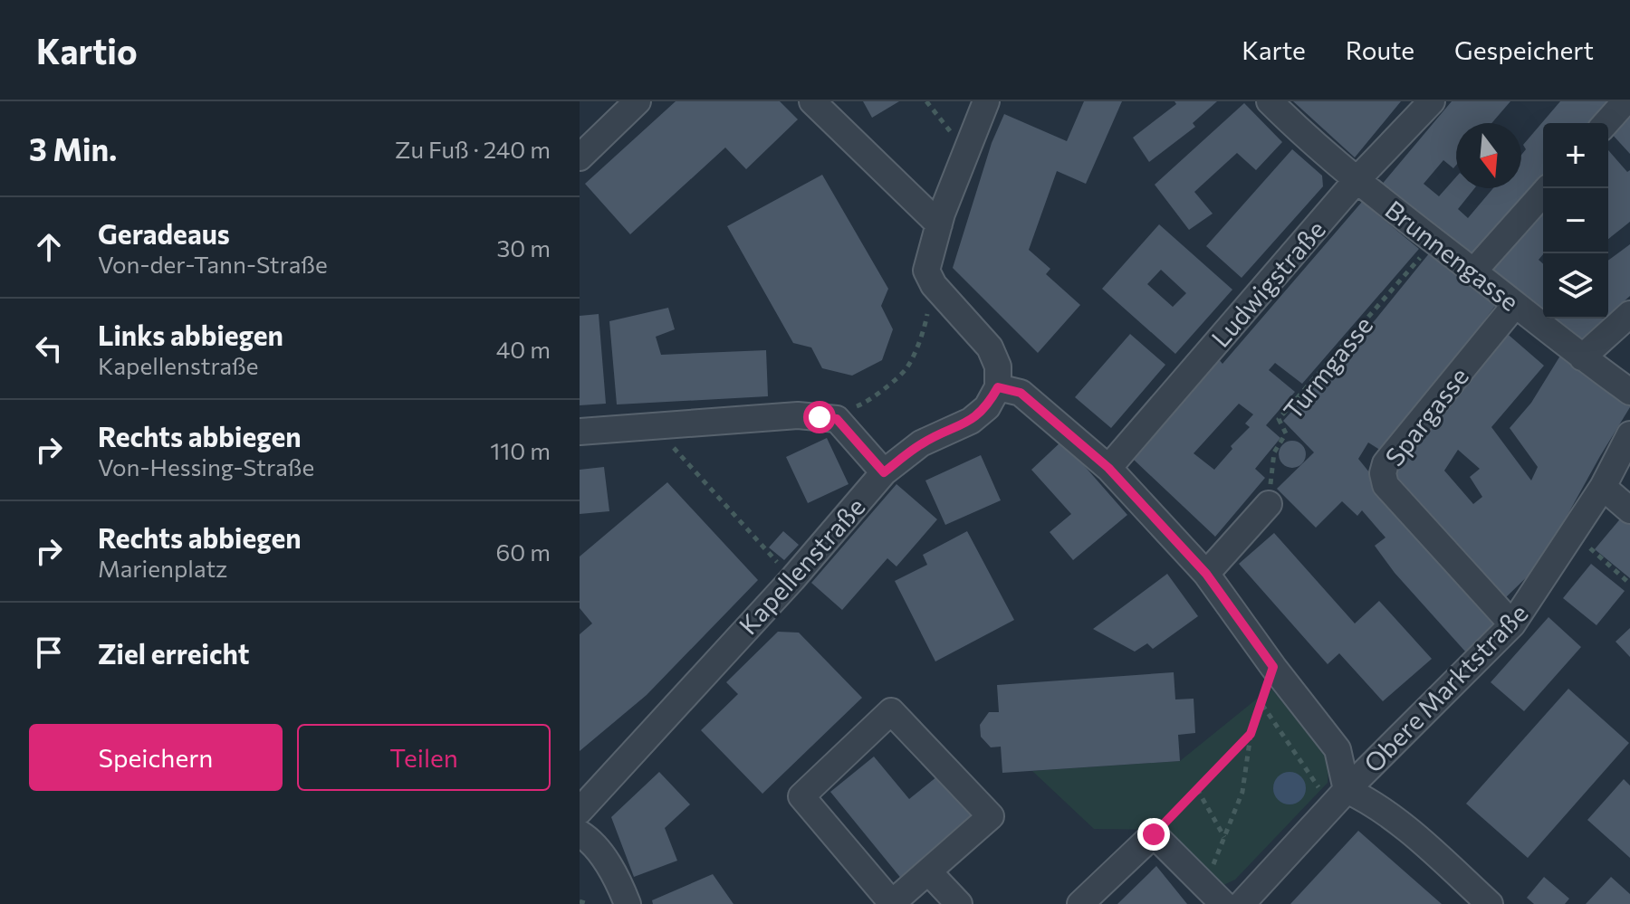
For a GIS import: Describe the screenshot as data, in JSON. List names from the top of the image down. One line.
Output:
{"streets":{"street":["Brunnengasse","Ludwigstraße","Spargasse","Kapellenstraße","Obere Marktstraße"],"path":["Turmgasse"]},"crossings":[["Brunnengasse","Ludwigstraße"],["Brunnengasse","Turmgasse"],["Brunnengasse","Spargasse"],["Spargasse","Obere Marktstraße"]],"north":"bottom","page":{"header":"Kartio","nav":["Karte","Route","Gespeichert"],"heading":["3 Min.","Zu Fuß · 240 m"],"map_buttons":["+","−"],"list":[["Geradeaus","Von-der-Tann-Straße","30 m"],["Links abbiegen","Kapellenstraße","40 m"],["Rechts abbiegen","Von-Hessing-Straße","110 m"],["Rechts abbiegen","Marienplatz","60 m"],"Ziel erreicht"],"buttons":["Speichern","Teilen"]}}
